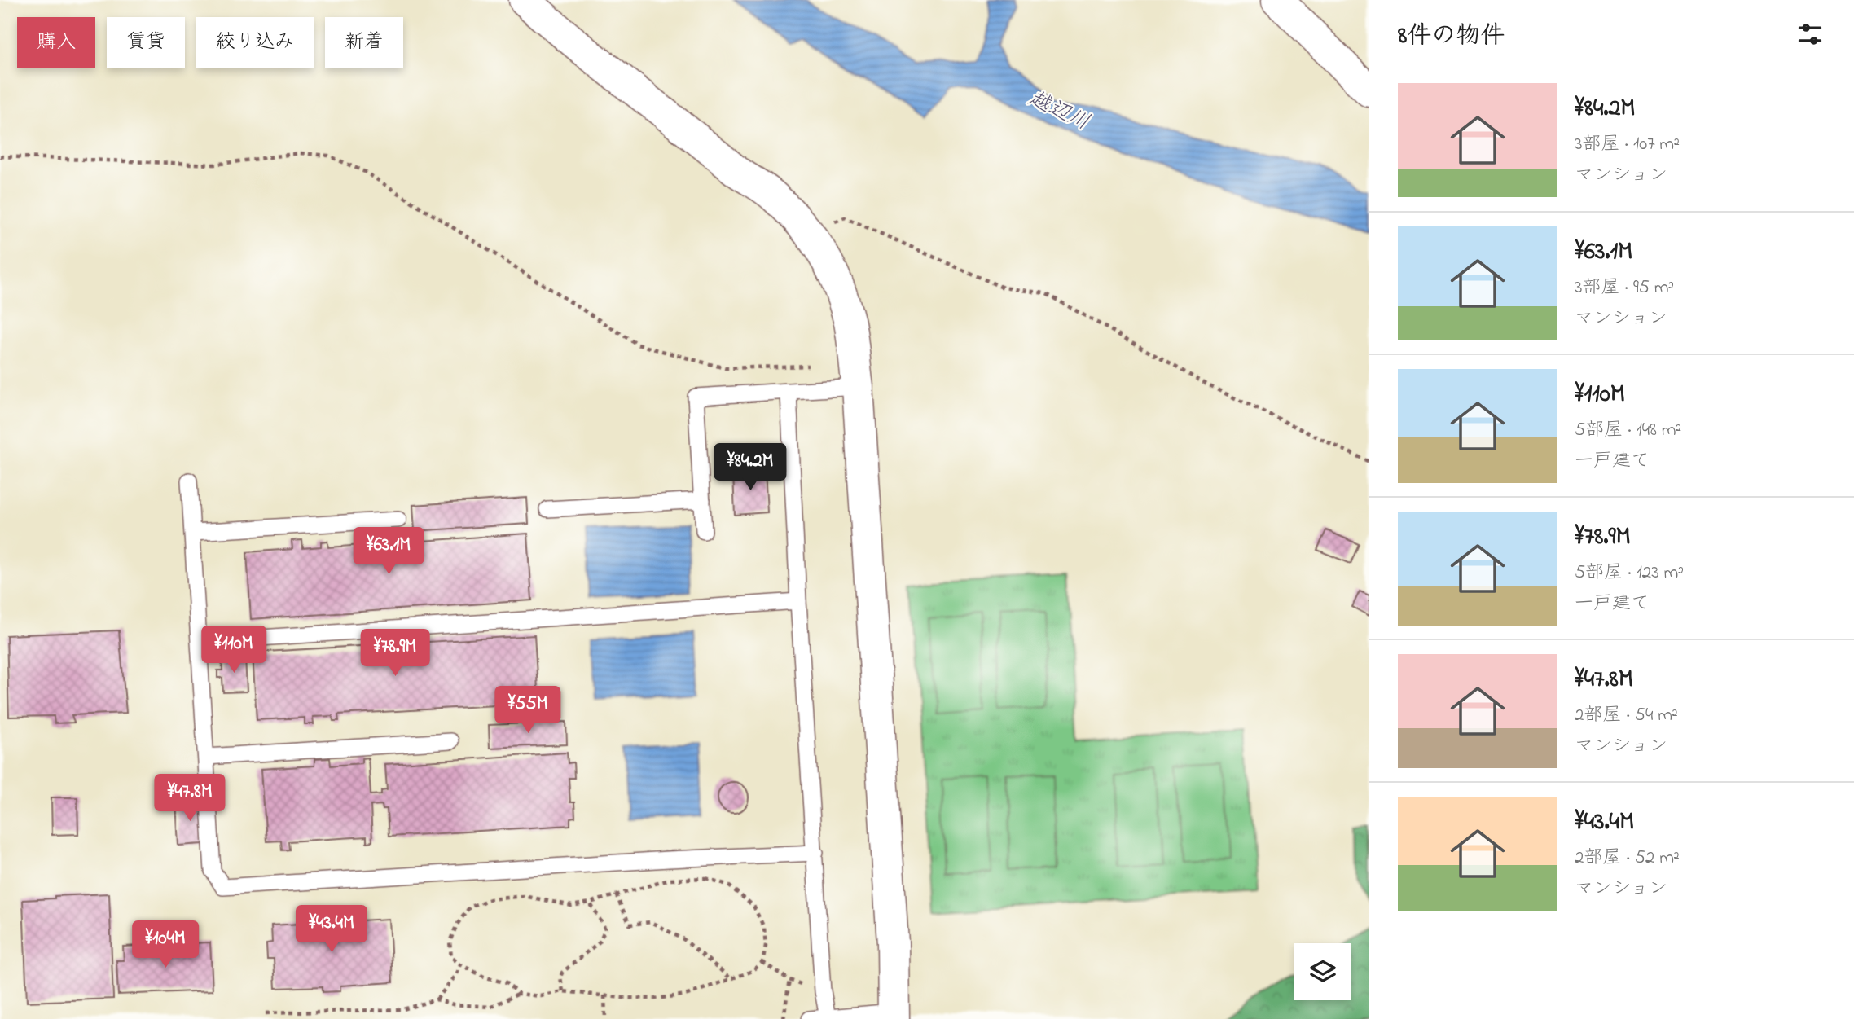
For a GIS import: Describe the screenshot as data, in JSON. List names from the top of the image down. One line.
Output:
{"water":["越辺川"],"page":{"heading":"8件の物件","chip":["購入","賃貸","絞り込み","新着"],"list":[{"name":"¥84.2M","note":"3部屋 · 107 m² · マンション"},{"name":"¥63.1M","note":"3部屋 · 95 m² · マンション"},{"name":"¥110M","note":"5部屋 · 148 m² · 一戸建て"},{"name":"¥78.9M","note":"5部屋 · 123 m² · 一戸建て"},{"name":"¥47.8M","note":"2部屋 · 54 m² · マンション"},{"name":"¥43.4M","note":"2部屋 · 52 m² · マンション"}],"price":["¥84.2M","¥63.1M","¥110M","¥78.9M","¥55M","¥47.8M","¥43.4M","¥104M"]}}
